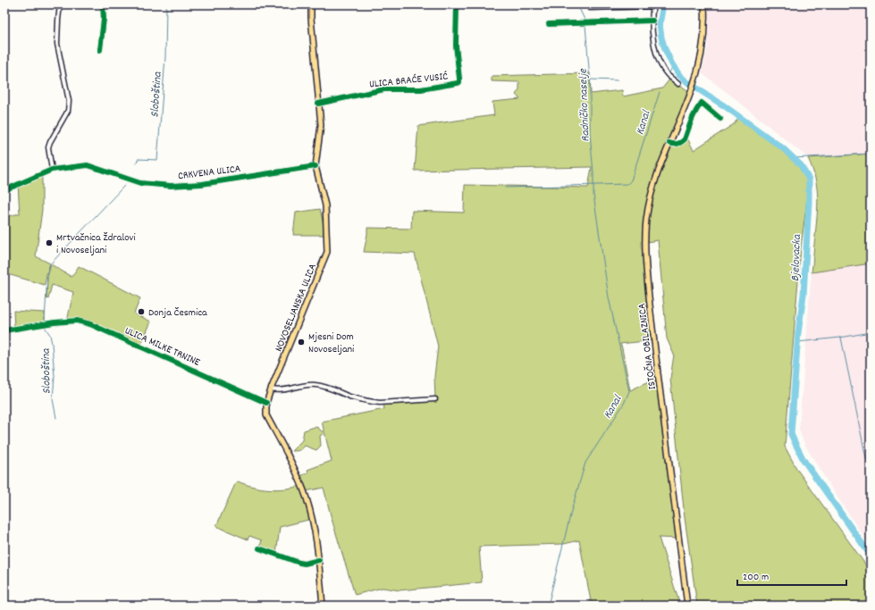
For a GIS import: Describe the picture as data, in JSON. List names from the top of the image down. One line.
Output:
{"streets":{"main road":["NOVOSELJANSKA ULICA","ISTOČNA OBILAZNICA"],"street":["ULICA BRAĆE VUSIĆ","CRKVENA ULICA","ULICA MILKE TRNINE"]},"crossings":[["ULICA BRAĆE VUSIĆ","NOVOSELJANSKA ULICA"],["CRKVENA ULICA","NOVOSELJANSKA ULICA"],["NOVOSELJANSKA ULICA","ULICA MILKE TRNINE"]],"water":["Sloboština","Radničko naselje","Kanal","Bjelovacka"],"places":["Mrtvačnica Ždralovi i Novoseljani","Donja Česmica","Mjesni Dom Novoseljani"],"scale_bar":"200 m"}
